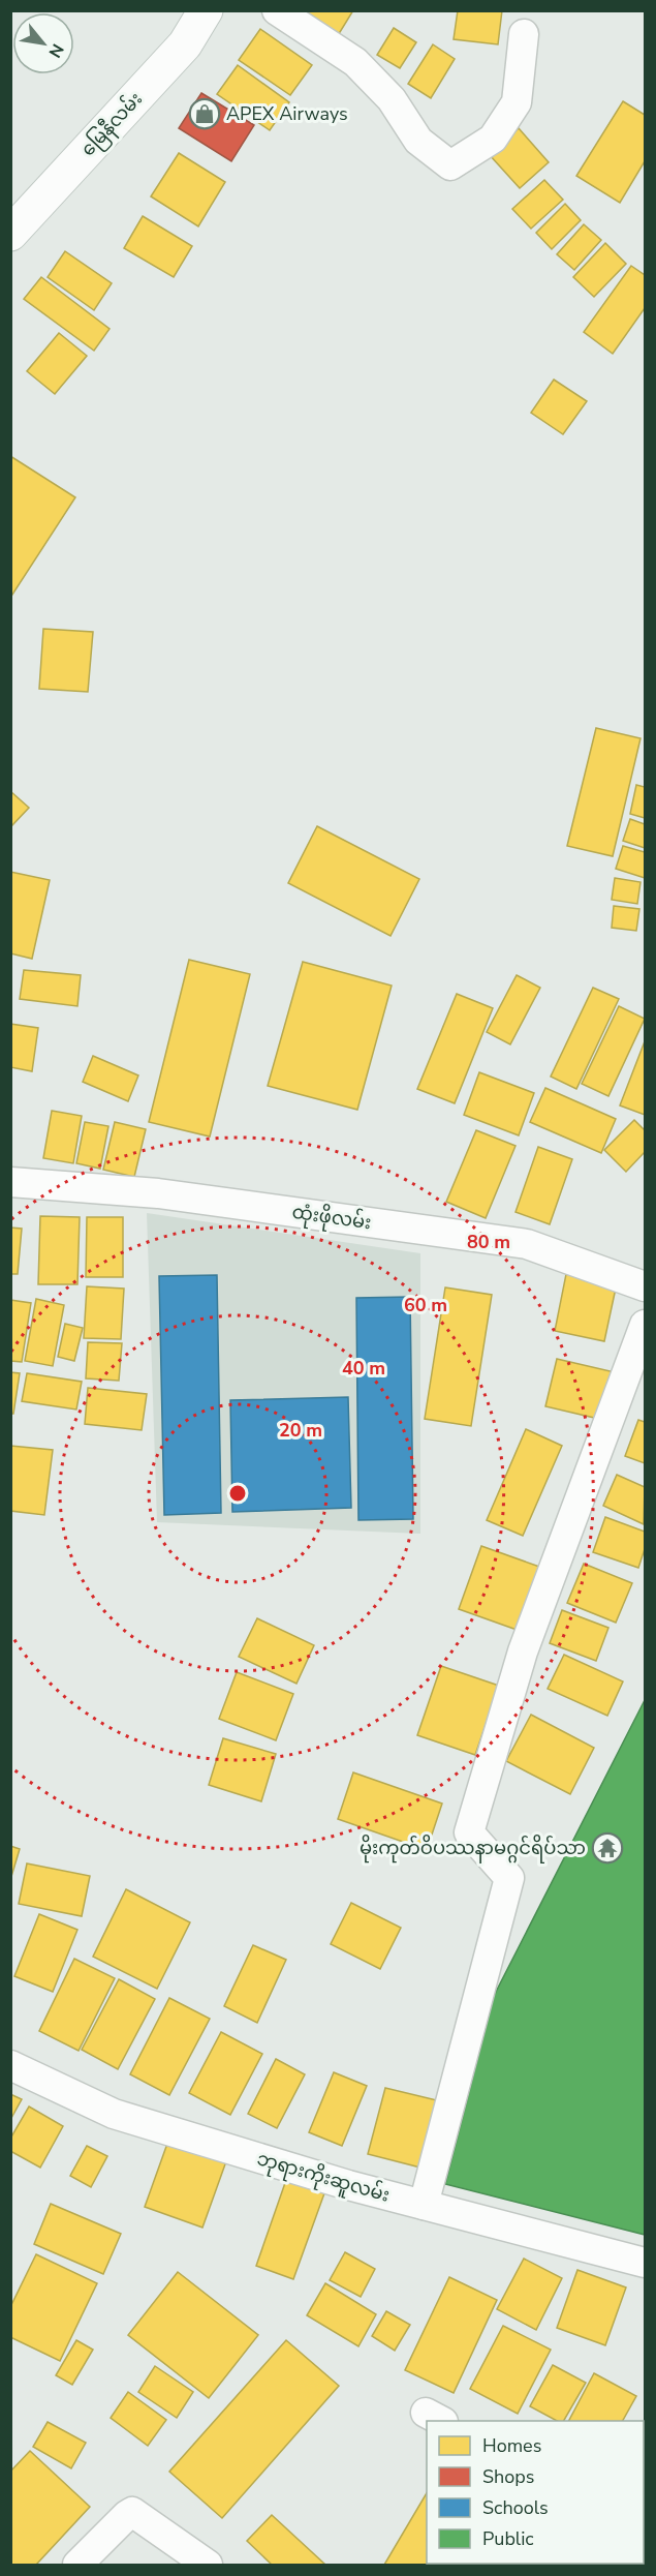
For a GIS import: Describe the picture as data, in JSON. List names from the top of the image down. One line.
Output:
{"streets":{"main road":["မြေနီလမ်း"],"street":["ထုံးဖိုလမ်း","ဘုရားကိုးဆူလမ်း"]},"places":{"shop":["APEX Airways"],"temple":["မိုးကုတ်ဝိပဿနာမဂ္ဂင်ရိပ်သာ"]},"legend":["Homes","Shops","Schools","Public"],"north":"bottom right","rings":["80 m","60 m","40 m","20 m"]}
